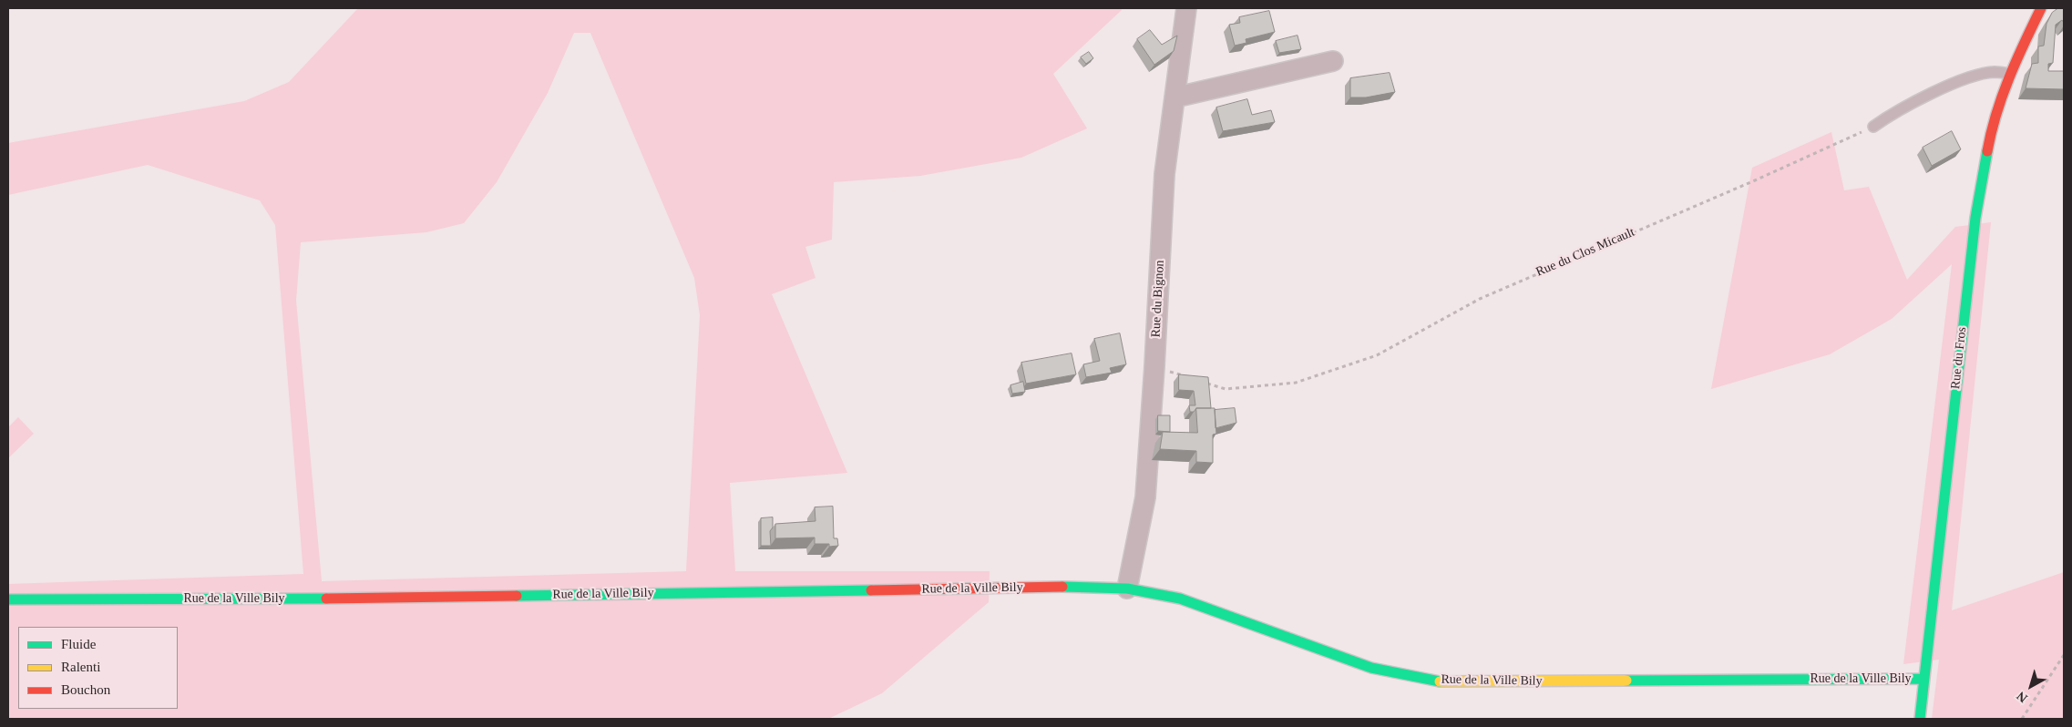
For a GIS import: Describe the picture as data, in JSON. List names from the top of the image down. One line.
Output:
{"streets":{"street":["Rue du Bignon","Rue du Fros","Rue de la Ville Bily"],"path":["Rue du Clos Micault"]},"crossings":[["Rue du Bignon","Rue de la Ville Bily"],["Rue du Fros","Rue de la Ville Bily"]],"legend":["Fluide","Ralenti","Bouchon"],"north":"bottom left"}
